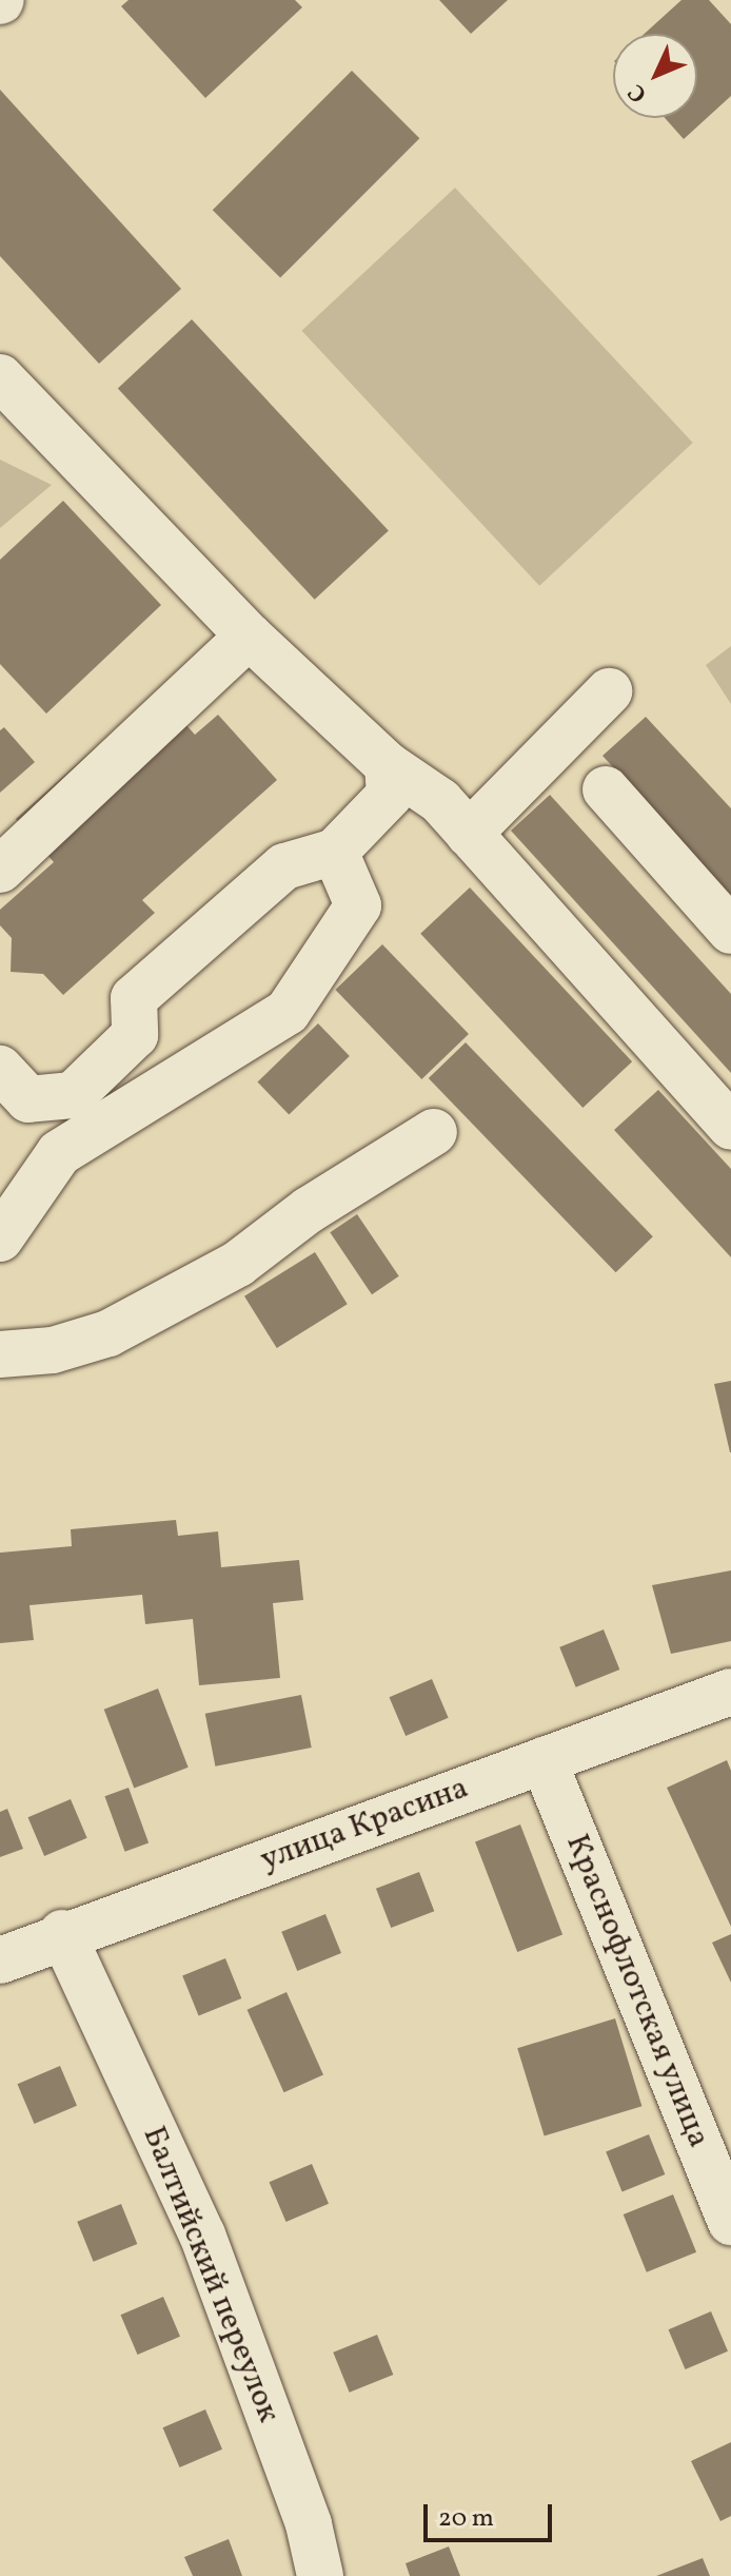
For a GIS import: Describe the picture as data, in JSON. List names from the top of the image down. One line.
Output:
{"streets":{"street":["улица Красина","Краснофлотская улица","Балтийский переулок"]},"crossings":[["улица Красина","Краснофлотская улица"],["улица Красина","Балтийский переулок"]],"scale_bar":"20 m","north":"bottom left"}
